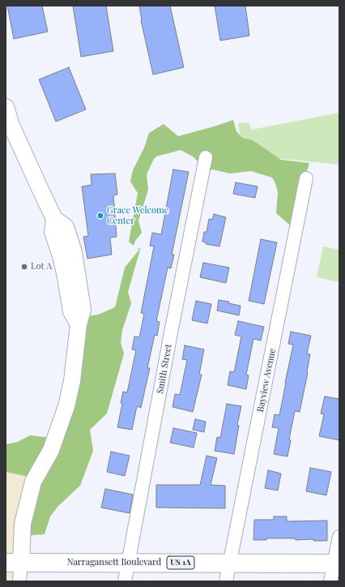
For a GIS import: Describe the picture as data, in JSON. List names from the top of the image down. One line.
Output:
{"streets":{"main road":["Narragansett Boulevard","US 1A"],"street":["Smith Street","Bayview Avenue"]},"crossings":[["Smith Street","Narragansett Boulevard"],["Bayview Avenue","Narragansett Boulevard"]],"places":["Grace Welcome Center","Lot A"]}
